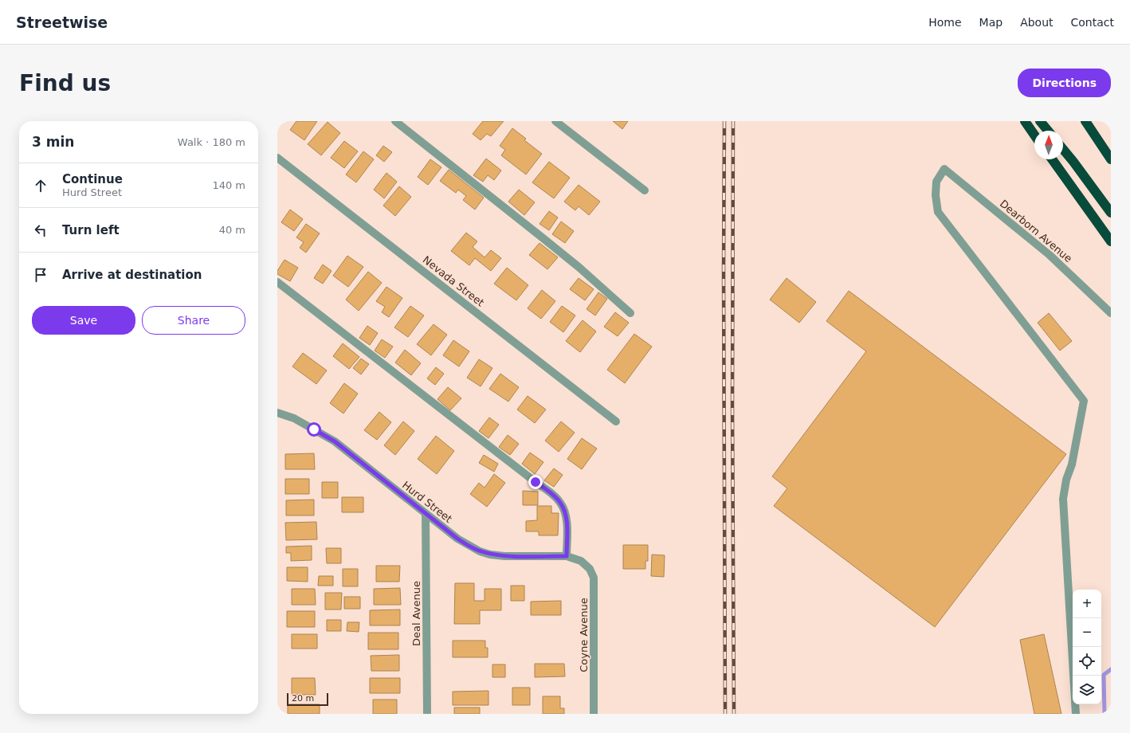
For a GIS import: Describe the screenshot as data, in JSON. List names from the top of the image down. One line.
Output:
{"streets":{"street":["Dearborn Avenue","Nevada Street","Hurd Street","Deal Avenue","Coyne Avenue"]},"crossings":[["Hurd Street","Deal Avenue"],["Hurd Street","Coyne Avenue"]],"scale_bar":"20 m","north":"top","page":{"header":"Streetwise","nav":["Home","Map","About","Contact"],"buttons":["Directions",["Save","Share"]],"title":"Find us","heading":["3 min","Walk · 180 m"],"list":[["Continue","Hurd Street","140 m"],["Turn left","40 m"],"Arrive at destination"],"map_buttons":["+","−"],"scale":"20 m"}}
